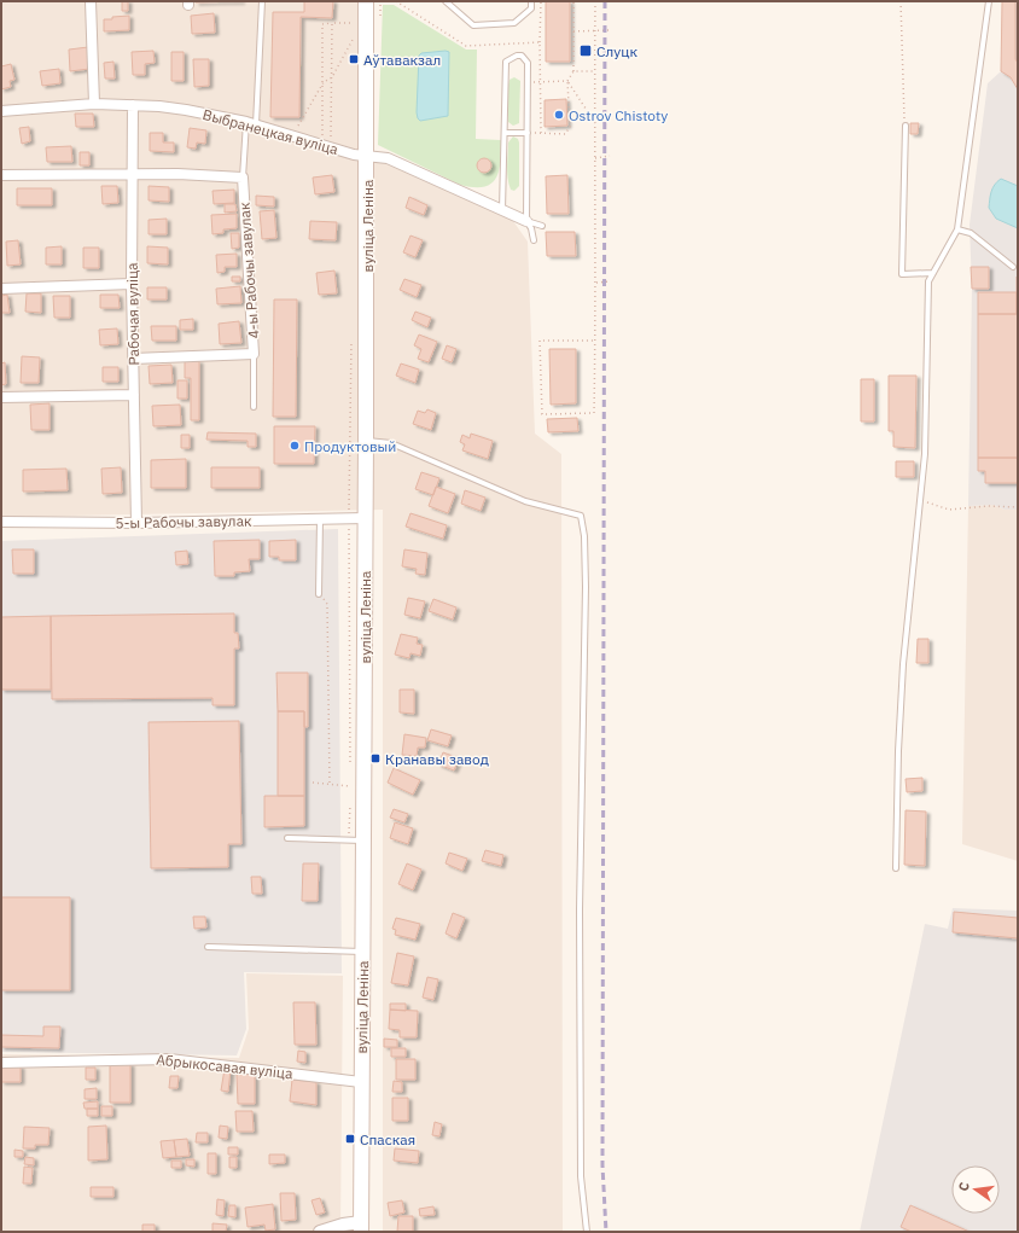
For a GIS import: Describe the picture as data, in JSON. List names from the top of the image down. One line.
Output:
{"streets":{"main road":["вуліца Леніна"],"street":["Выбранецкая вуліца","4-ы Рабочы завулак","Рабочая вуліца","5-ы Рабочы завулак","Абрыкосавая вуліца"]},"crossings":[["Выбранецкая вуліца","вуліца Леніна"],["Выбранецкая вуліца","Рабочая вуліца"],["вуліца Леніна","5-ы Рабочы завулак"],["вуліца Леніна","Абрыкосавая вуліца"],["4-ы Рабочы завулак","Рабочая вуліца"],["Рабочая вуліца","5-ы Рабочы завулак"]],"places":{"transit":["Слуцк","Аўтавакзал","Кранавы завод","Спаская"],"other":["Ostrov Chistoty","Продуктовый"]},"north":"left"}
